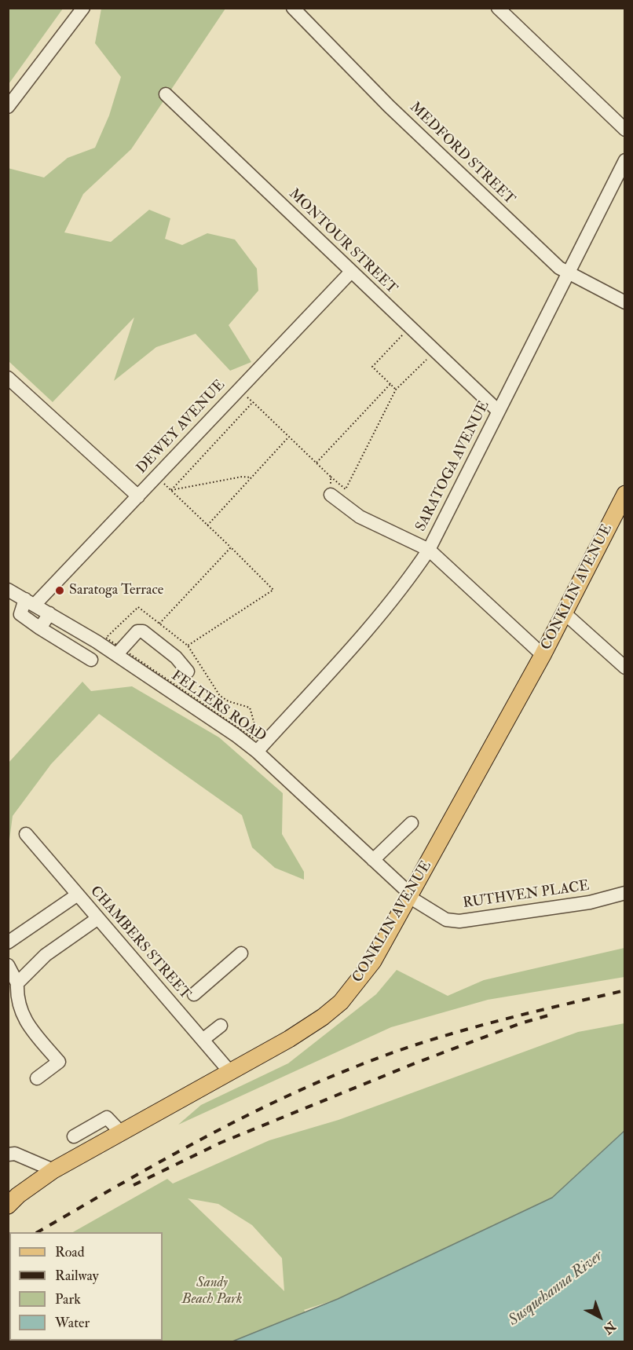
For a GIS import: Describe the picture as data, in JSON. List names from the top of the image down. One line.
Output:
{"streets":{"main road":["CONKLIN AVENUE"],"street":["MEDFORD STREET","MONTOUR STREET","DEWEY AVENUE","SARATOGA AVENUE","FELTERS ROAD","RUTHVEN PLACE","CHAMBERS STREET"]},"crossings":[["MEDFORD STREET","SARATOGA AVENUE"],["MONTOUR STREET","DEWEY AVENUE"],["MONTOUR STREET","SARATOGA AVENUE"],["DEWEY AVENUE","FELTERS ROAD"],["SARATOGA AVENUE","FELTERS ROAD"],["CONKLIN AVENUE","FELTERS ROAD"],["CONKLIN AVENUE","RUTHVEN PLACE"],["CONKLIN AVENUE","CHAMBERS STREET"],["FELTERS ROAD","RUTHVEN PLACE"]],"water":["Susquehanna River"],"parks":["Sandy Beach Park"],"places":["Saratoga Terrace"],"legend":["Road","Railway","Park","Water"],"north":"bottom right"}
